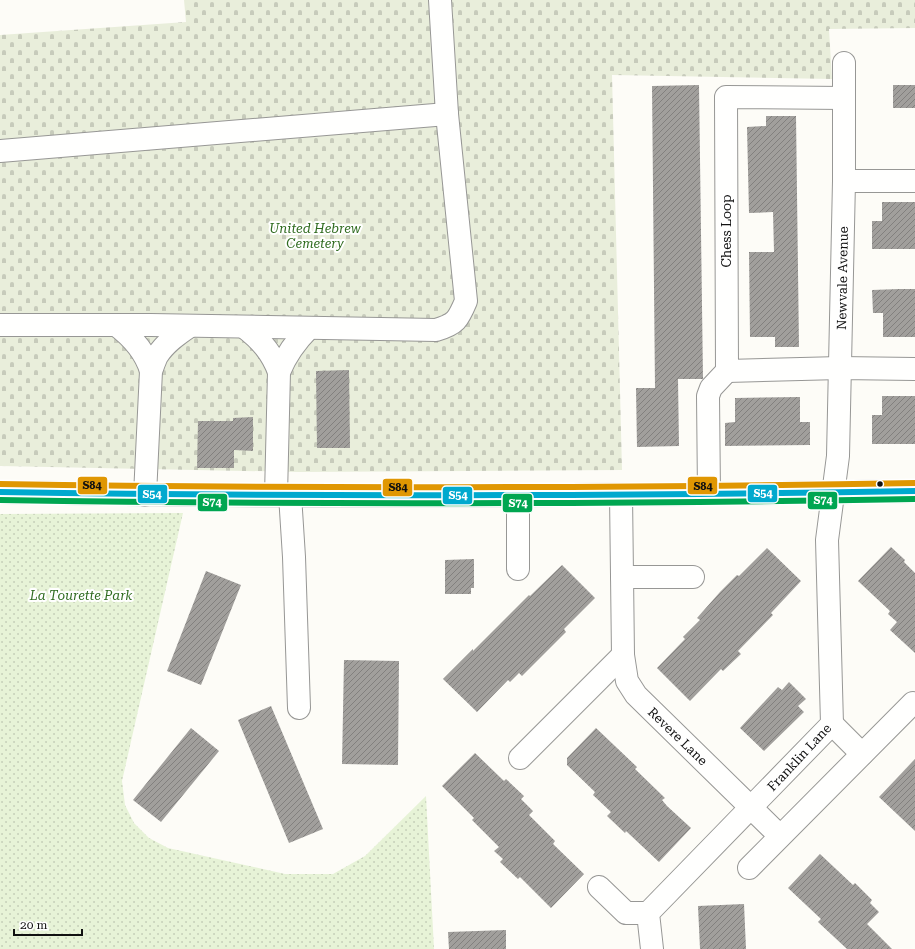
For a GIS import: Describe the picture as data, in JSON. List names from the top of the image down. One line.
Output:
{"streets":{"street":["Chess Loop","Newvale Avenue","Revere Lane","Franklin Lane"]},"crossings":[["Chess Loop","Newvale Avenue"],["Newvale Avenue","Franklin Lane"],["Revere Lane","Franklin Lane"]],"parks":["United Hebrew Cemetery","La Tourette Park"],"lines":["transit line S84","transit line S54","transit line S74"],"scale_bar":"20 m"}
